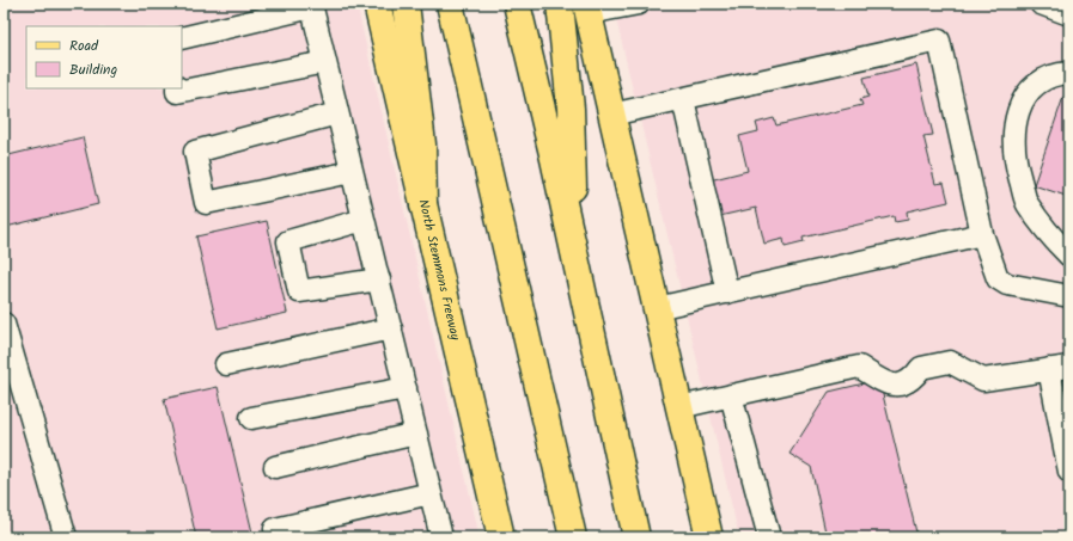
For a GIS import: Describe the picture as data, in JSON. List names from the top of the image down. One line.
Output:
{"streets":{"main road":["North Stemmons Freeway"]},"legend":["Road","Building"]}
